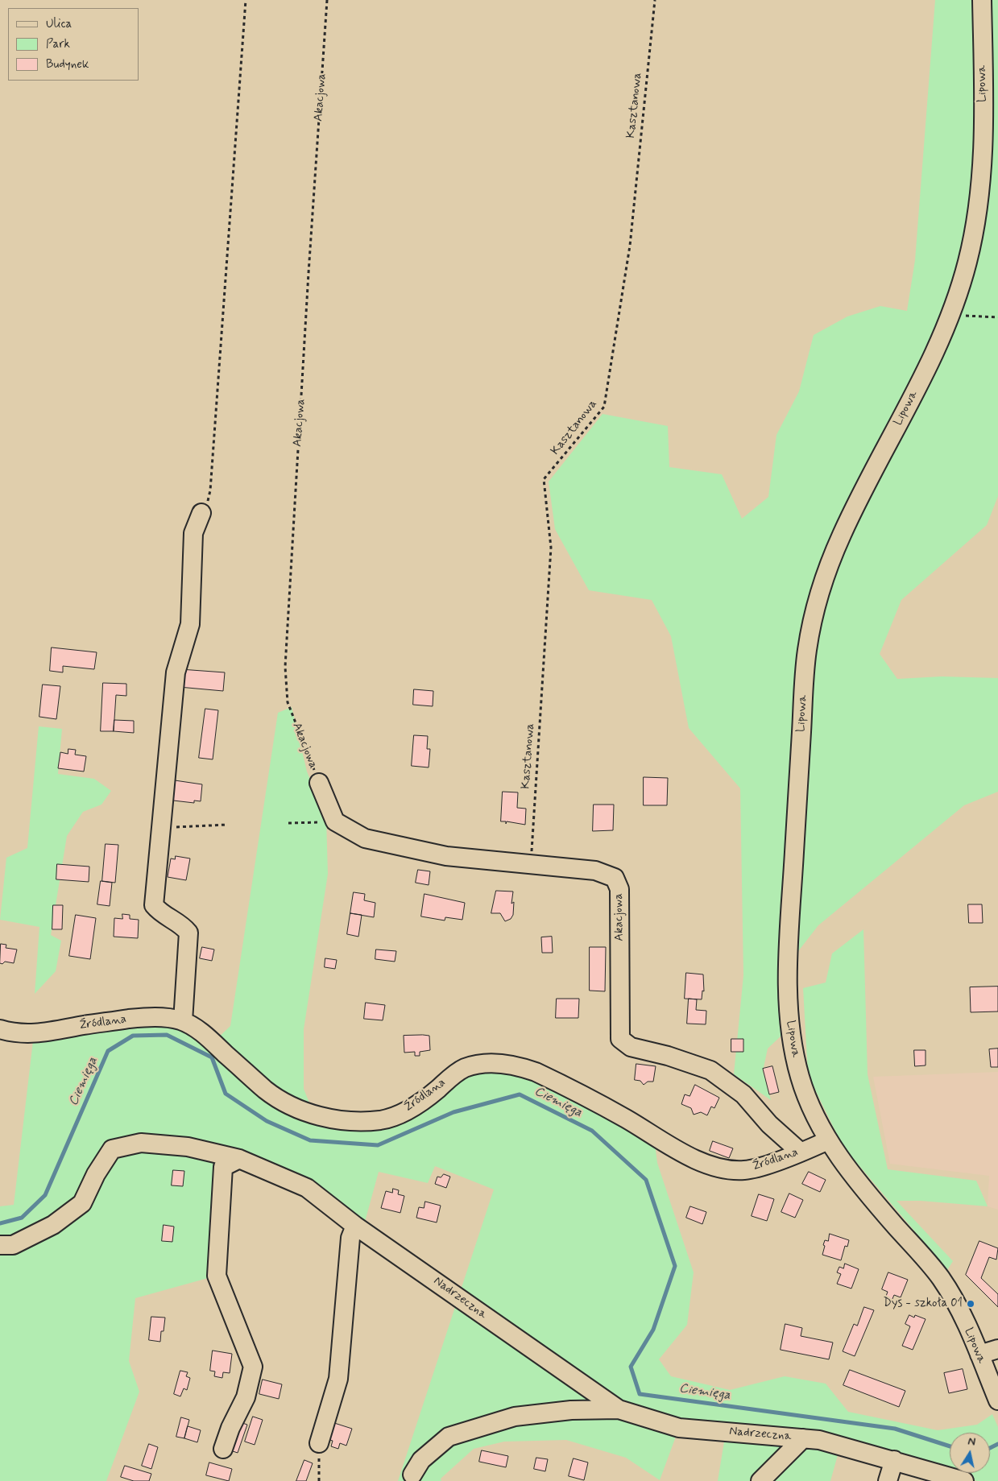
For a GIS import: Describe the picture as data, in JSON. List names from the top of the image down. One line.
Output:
{"streets":{"street":["Lipowa","Akacjowa","Źródlana","Nadrzeczna"],"path":["Kasztanowa"]},"crossings":[["Lipowa","Źródlana"],["Akacjowa","Kasztanowa"],["Akacjowa","Źródlana"]],"water":["Ciemięga"],"places":["Dys - szkoła 01"],"legend":["Ulica","Park","Budynek"],"north":"top"}
